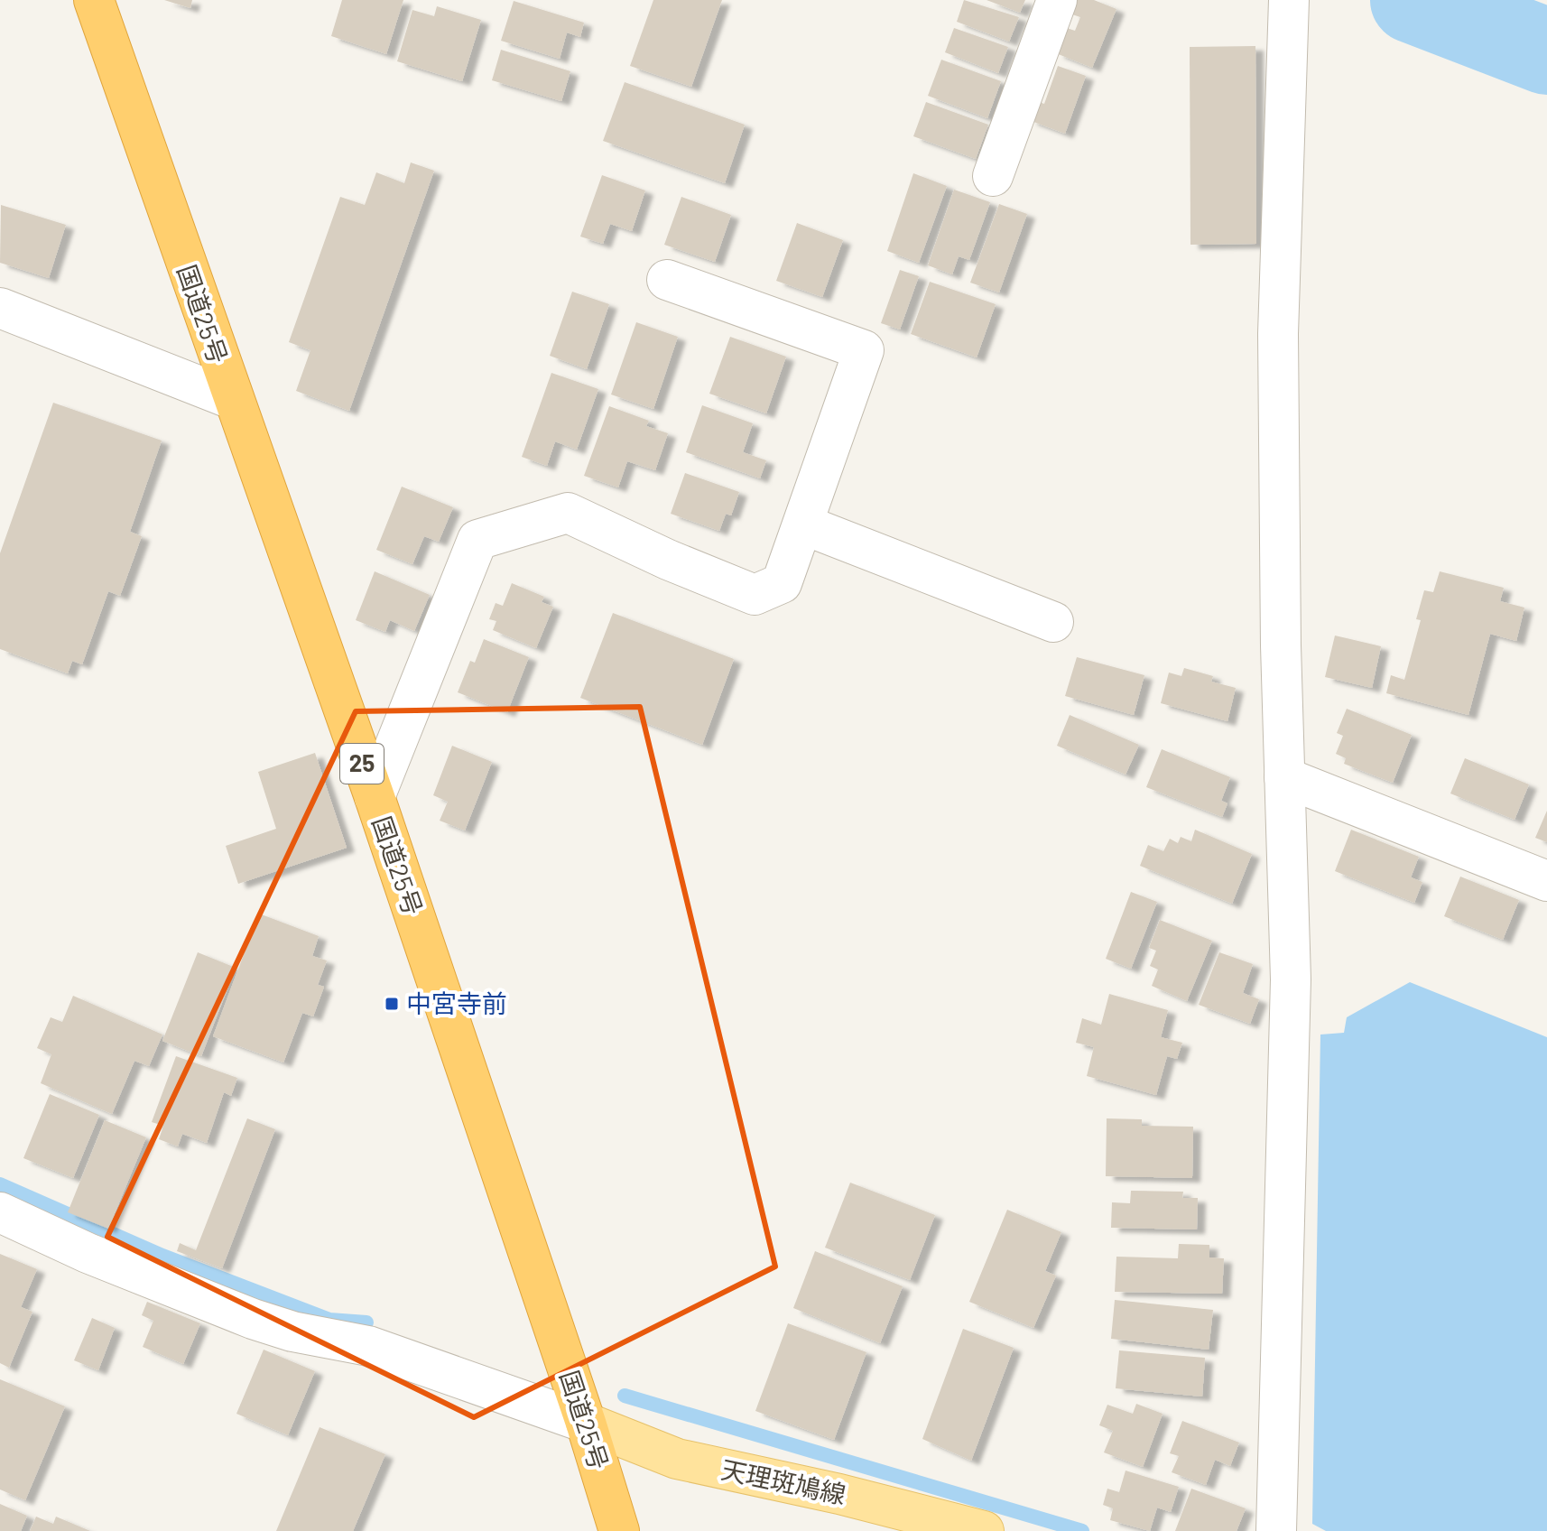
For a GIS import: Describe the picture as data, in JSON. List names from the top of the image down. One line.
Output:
{"streets":{"highway":["国道25号","25"],"main road":["天理斑鳩線"]},"crossings":[["国道25号","天理斑鳩線"]],"places":{"transit":["中宮寺前"]}}
